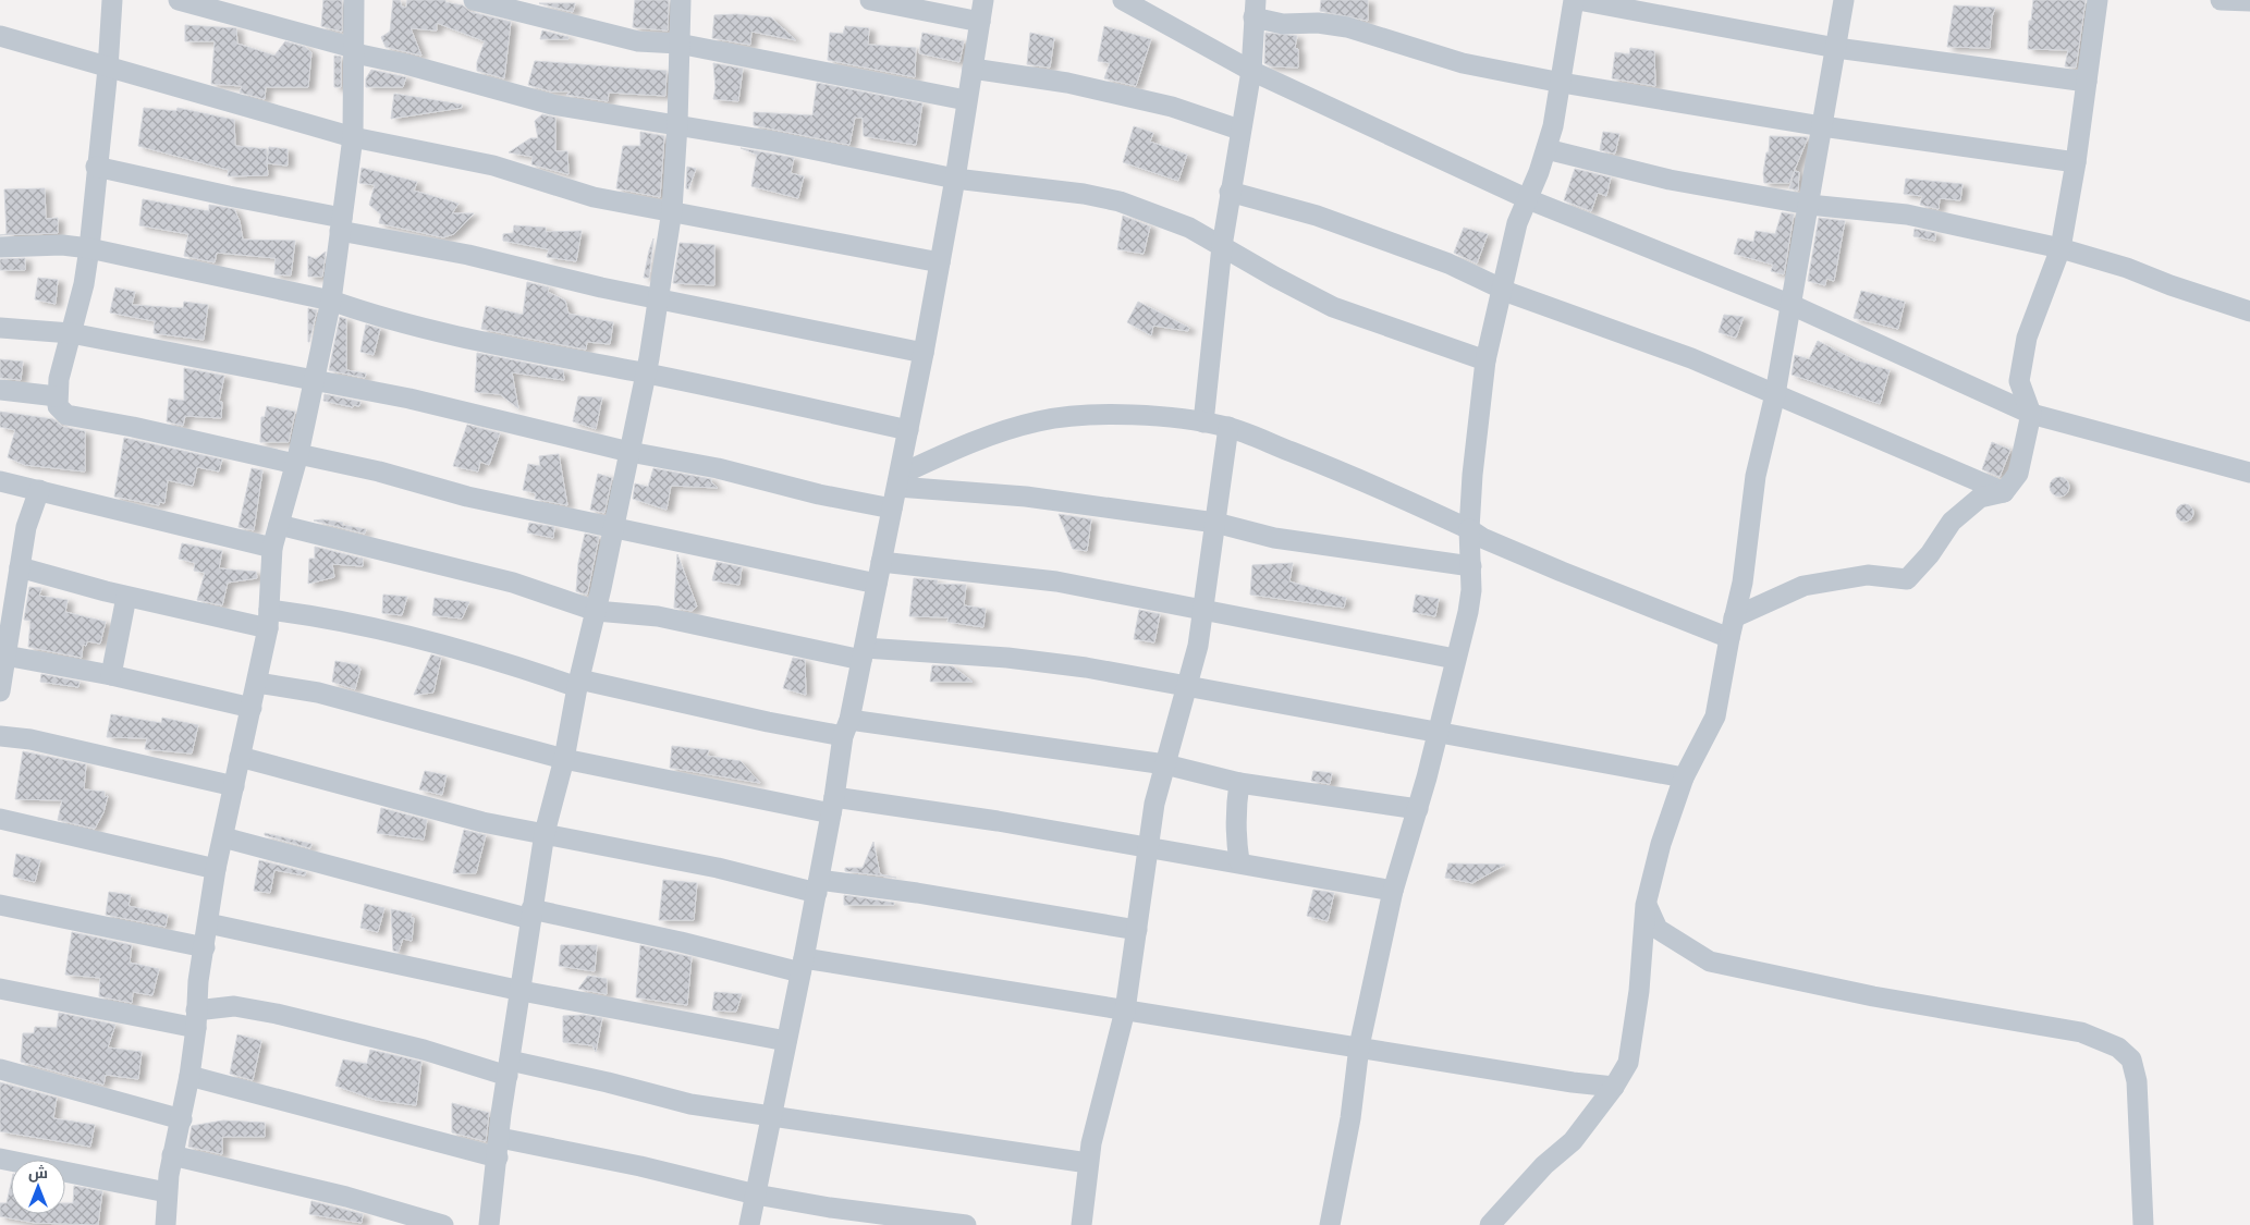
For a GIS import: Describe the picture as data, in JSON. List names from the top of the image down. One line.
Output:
{"north":"top"}
